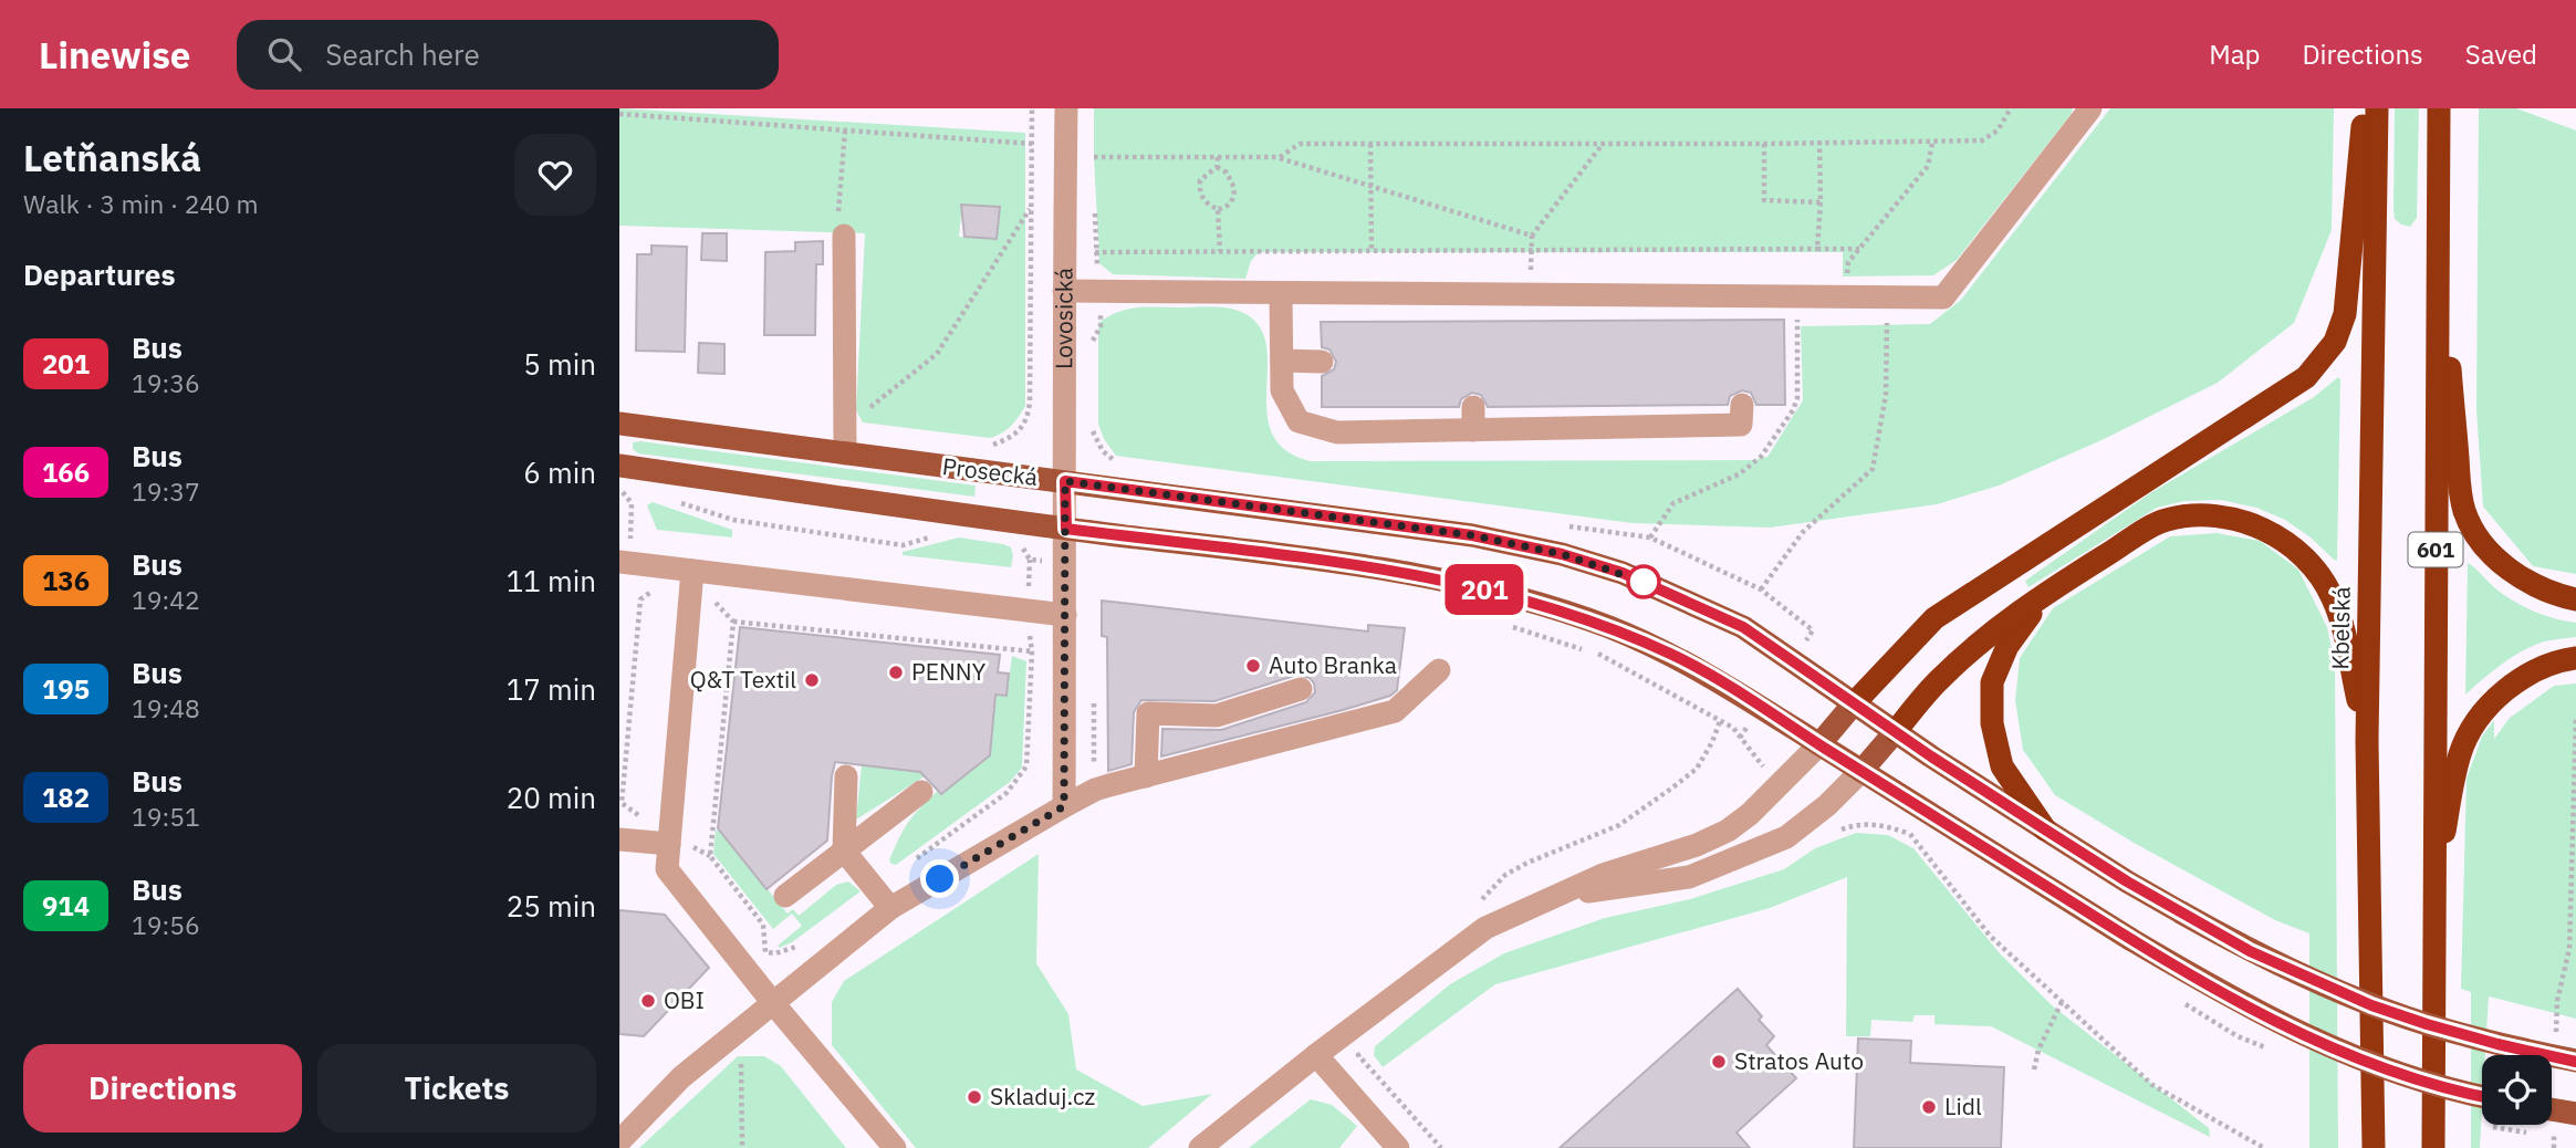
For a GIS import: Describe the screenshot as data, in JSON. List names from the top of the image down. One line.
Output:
{"streets":{"highway":["601","Kbelská"],"main road":["Prosecká"],"street":["Lovosická"]},"crossings":[["Lovosická","Prosecká"]],"places":["Auto Branka","PENNY","Q&T Textil","OBI","Stratos Auto","Skladuj.cz","Lidl"],"lines":["bus line 201"],"page":{"header":"Linewise","search":"Search here","nav":["Map","Directions","Saved"],"heading":[["Letňanská","Walk · 3 min · 240 m"],"Departures"],"on_map":"201","list":[{"mark":"201","name":"Bus","note":"19:36","value":"5 min"},{"mark":"166","name":"Bus","note":"19:37","value":"6 min"},{"mark":"136","name":"Bus","note":"19:42","value":"11 min"},{"mark":"195","name":"Bus","note":"19:48","value":"17 min"},{"mark":"182","name":"Bus","note":"19:51","value":"20 min"},{"mark":"914","name":"Bus","note":"19:56","value":"25 min"}],"buttons":["Directions","Tickets"]}}
